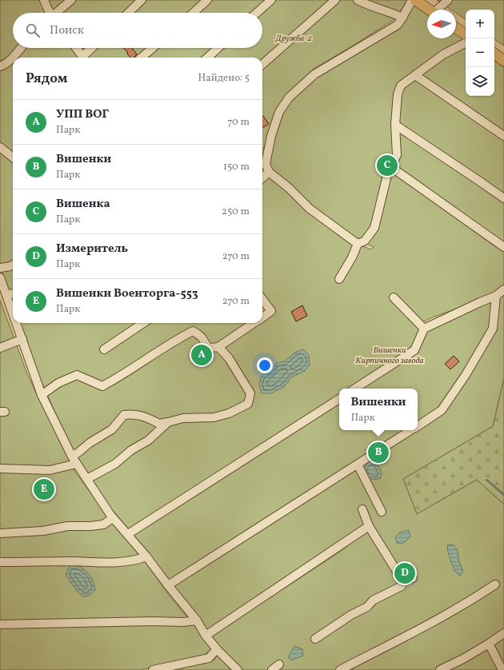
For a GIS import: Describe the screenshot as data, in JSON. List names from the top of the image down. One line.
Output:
{"parks":["Дружба-2","Вишенки Кирпичного завода"],"north":"left","page":{"map_buttons":["+","−"],"search":"Поиск","heading":["Рядом","Найдено: 5"],"list":[{"mark":"A","name":"УПП ВОГ","note":"Парк","value":"70 m"},{"mark":"B","name":"Вишенки","note":"Парк","value":"150 m"},{"mark":"C","name":"Вишенка","note":"Парк","value":"250 m"},{"mark":"D","name":"Измеритель","note":"Парк","value":"270 m"},{"mark":"E","name":"Вишенки Военторга-553","note":"Парк","value":"270 m"}],"pins":["C","A","B","E","D"],"popup":["Вишенки","Парк"]}}
